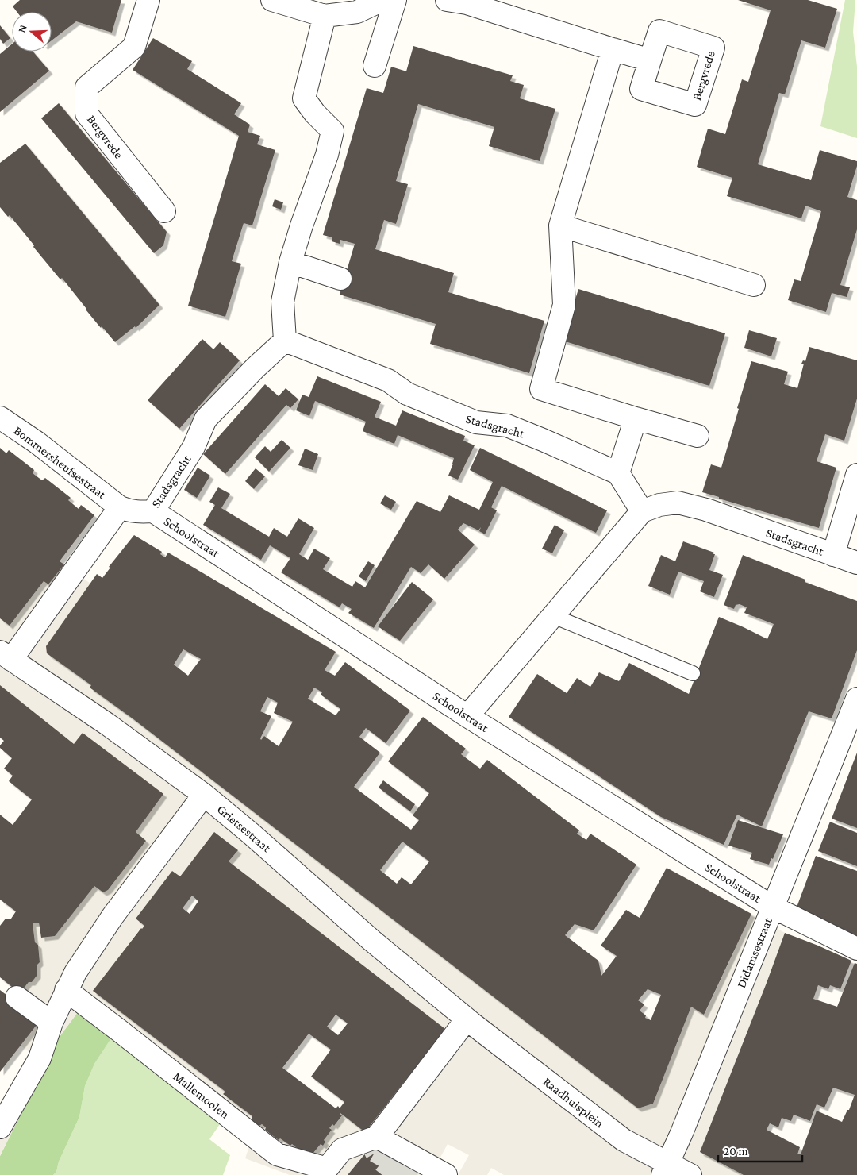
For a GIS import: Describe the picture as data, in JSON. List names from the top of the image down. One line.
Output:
{"streets":{"street":["Bergvrede","Stadsgracht","Bommersheufsestraat","Schoolstraat","Grietsestraat","Didamsestraat","Mallemoolen","Raadhuisplein"]},"crossings":[["Stadsgracht","Bommersheufsestraat"],["Stadsgracht","Schoolstraat"],["Schoolstraat","Didamsestraat"],["Grietsestraat","Raadhuisplein"],["Didamsestraat","Raadhuisplein"]],"scale_bar":"20 m","north":"left"}
